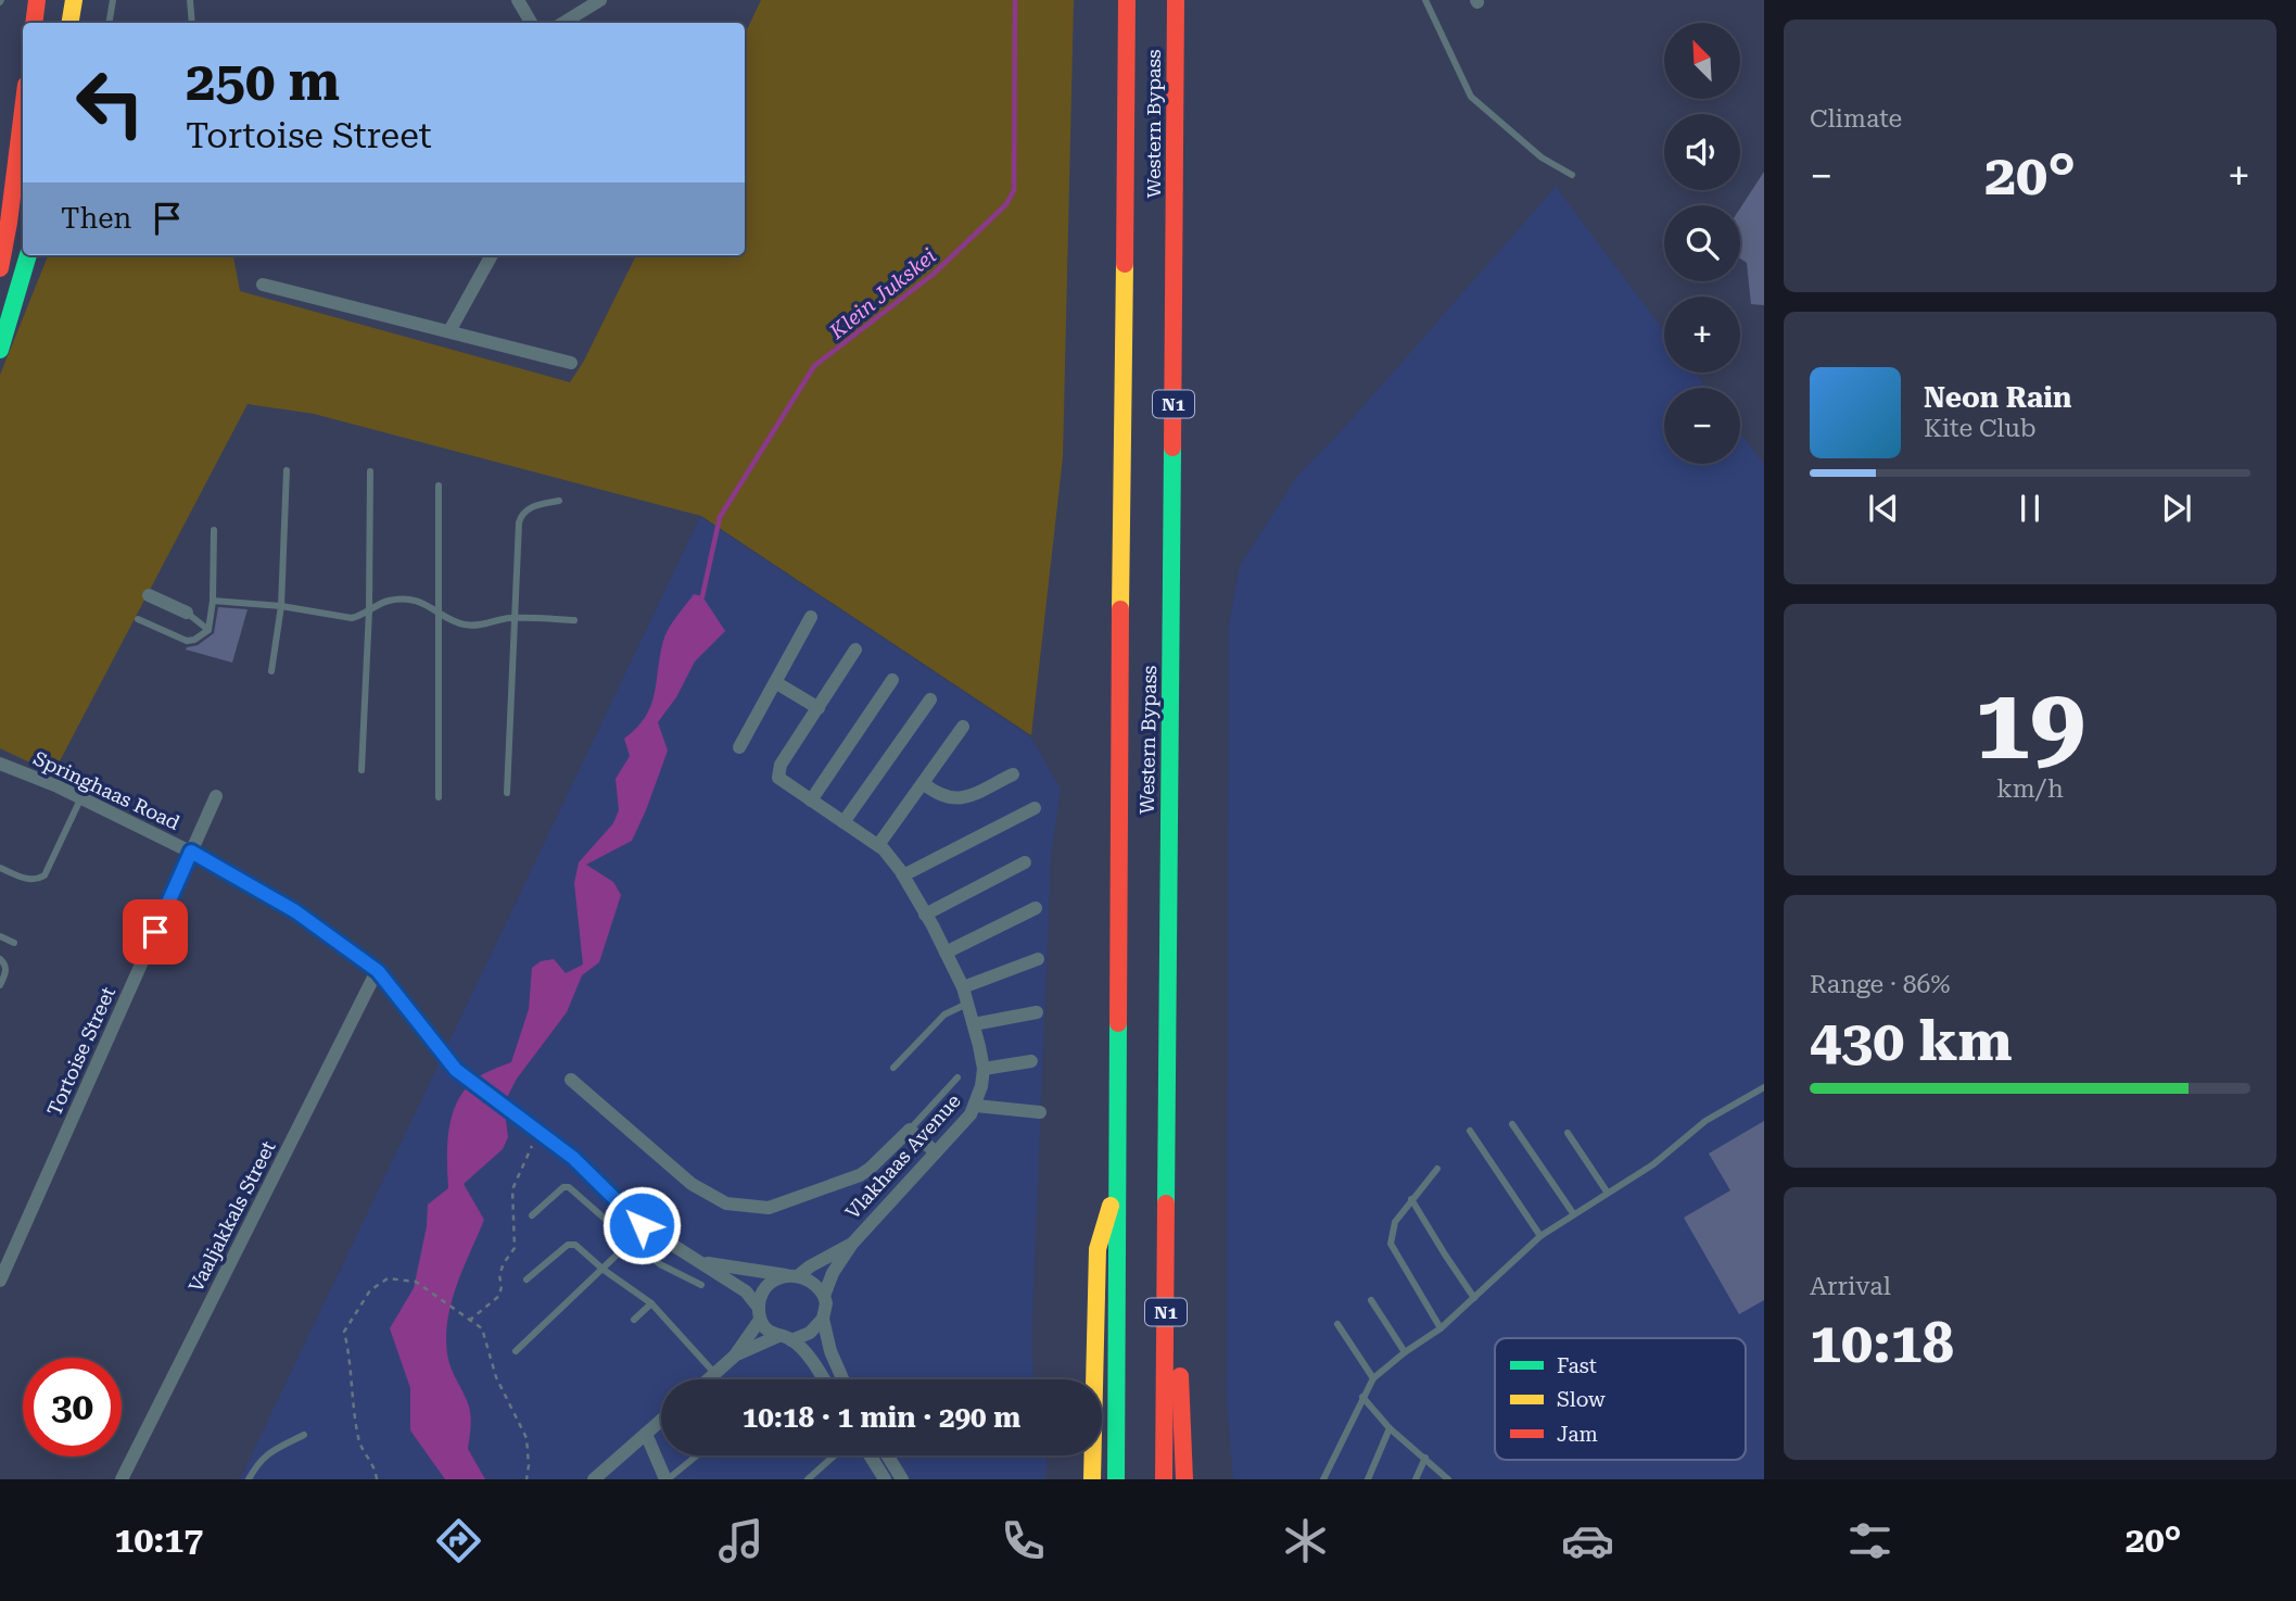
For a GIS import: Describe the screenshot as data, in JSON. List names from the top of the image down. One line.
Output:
{"streets":{"main road":["Western Bypass","N1"],"street":["Springhaas Road","Tortoise Street","Vlakhaas Avenue","Vaaljakkals Street"]},"crossings":[["Springhaas Road","Tortoise Street"],["Springhaas Road","Vlakhaas Avenue"],["Springhaas Road","Vaaljakkals Street"]],"water":["Klein Jukskei"],"legend":["Fast","Slow","Jam"],"north":"top left","page":{"tile":["Climate",["19","km/h"],["Range · 86%","430 km"],["Arrival","10:18"]],"map_buttons":["+","−"],"turn":["250 m","Tortoise Street"],"heat":["−","20°","+"],"then":"Then","song":["Neon Rain","Kite Club"],"limit":"30","trip":"10:18 · 1 min · 290 m","tabs":["10:17","20°"]}}
